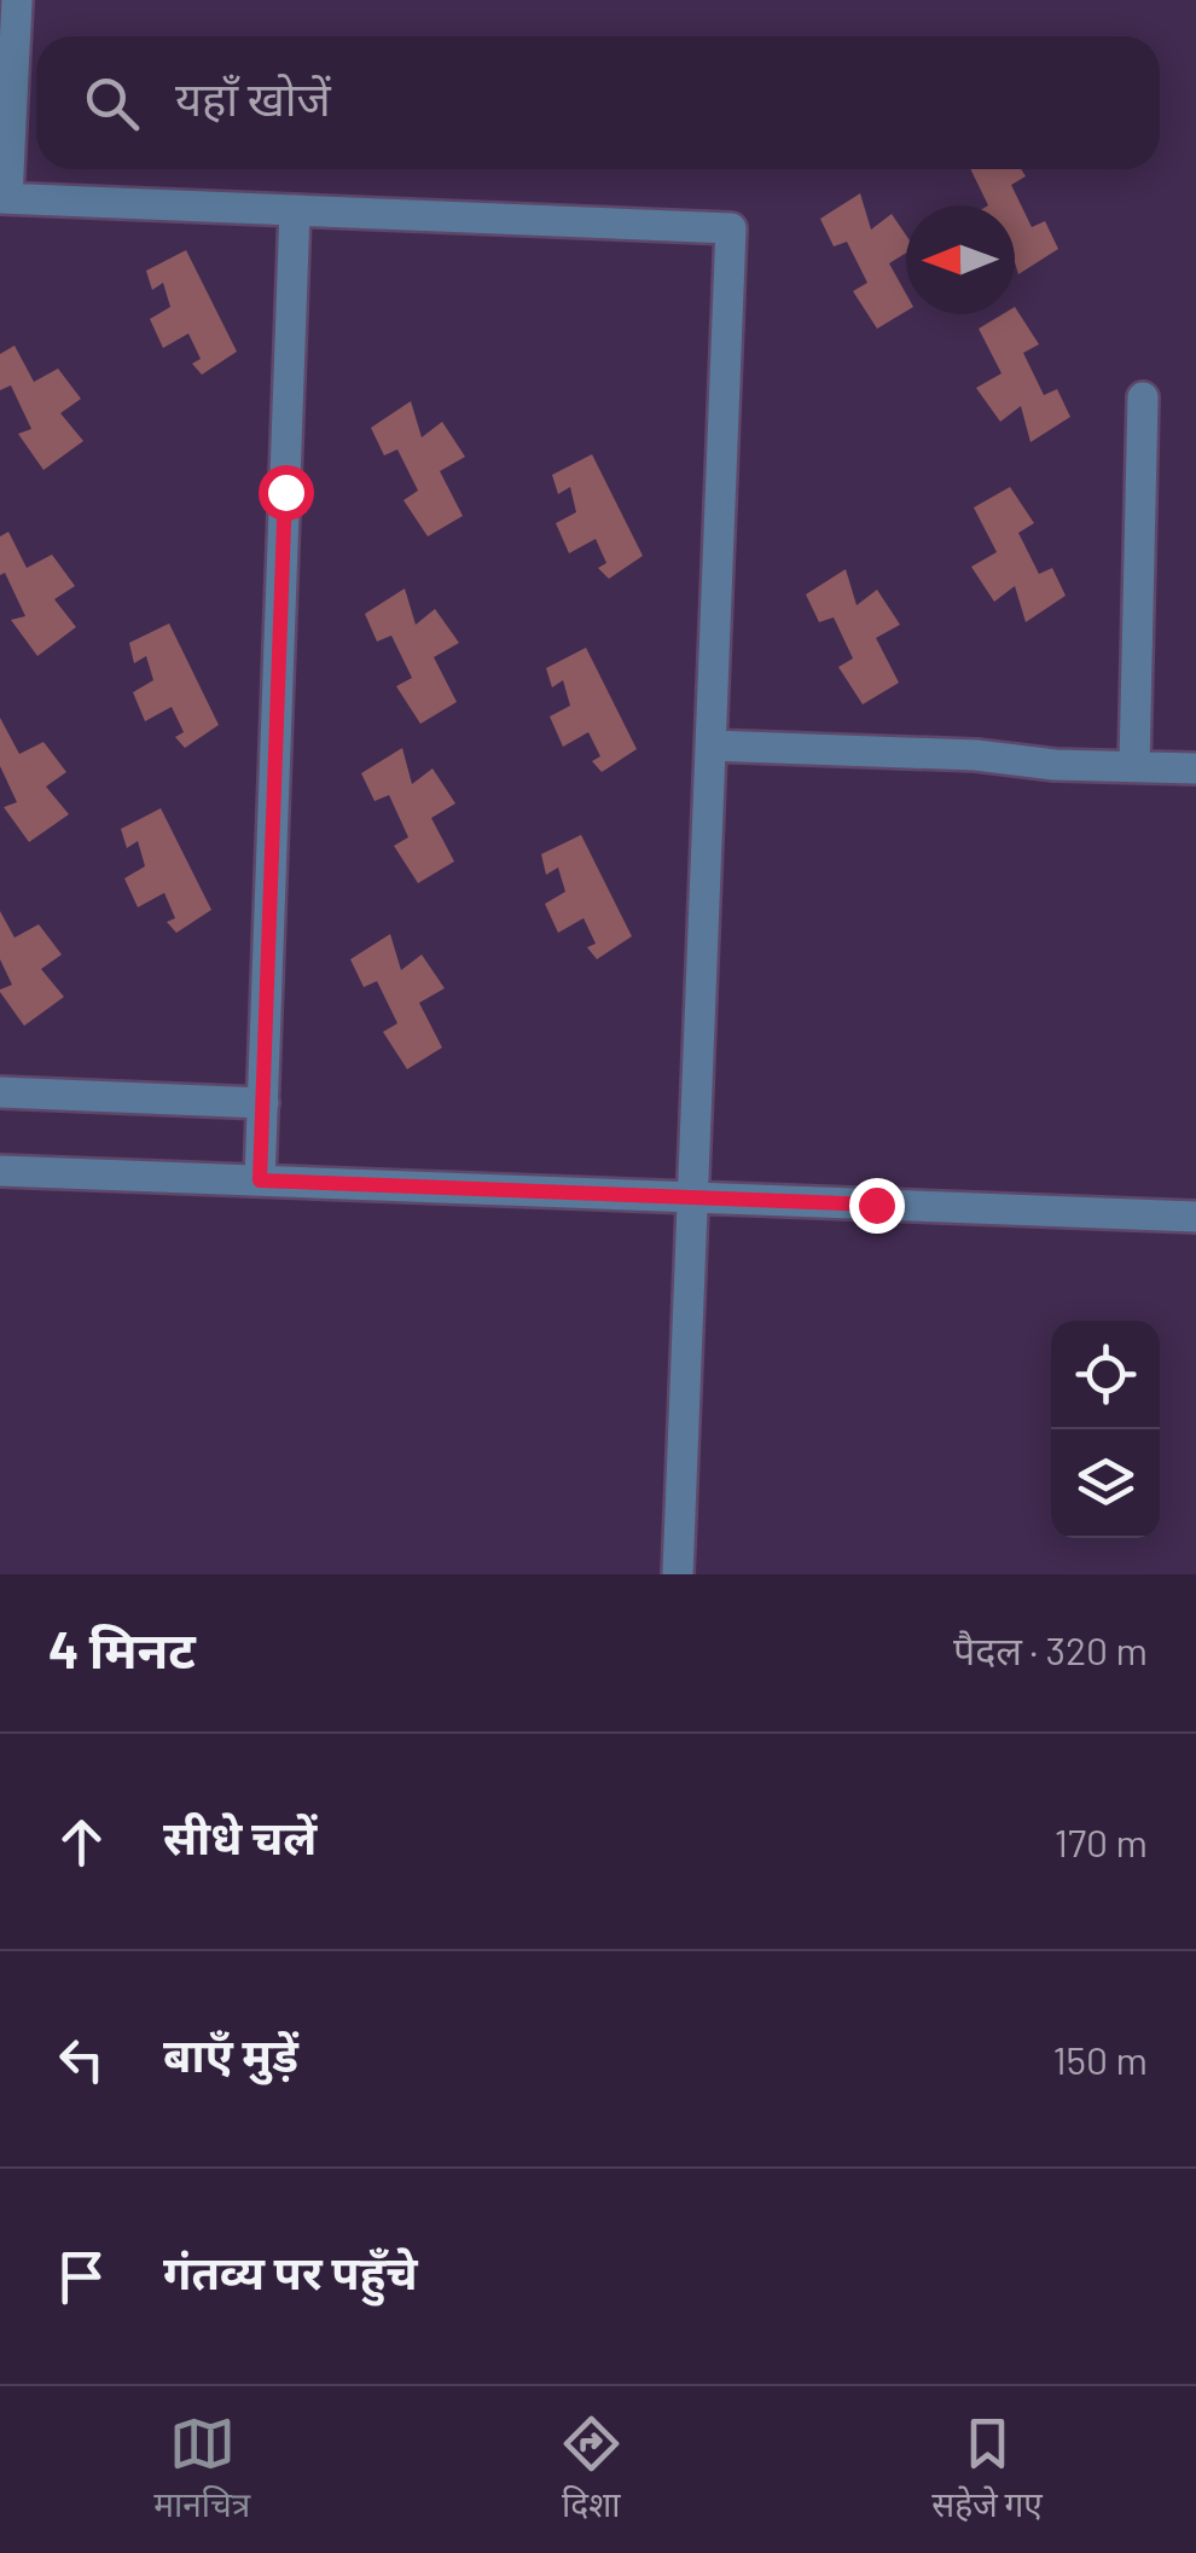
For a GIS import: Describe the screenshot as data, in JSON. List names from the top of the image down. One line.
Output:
{"north":"left","page":{"search":"यहाँ खोजें","heading":["4 मिनट","पैदल · 320 m"],"list":[["सीधे चलें","170 m"],["बाएँ मुड़ें","150 m"],"गंतव्य पर पहुँचे"],"nav":["मानचित्र","दिशा","सहेजे गए"]}}
